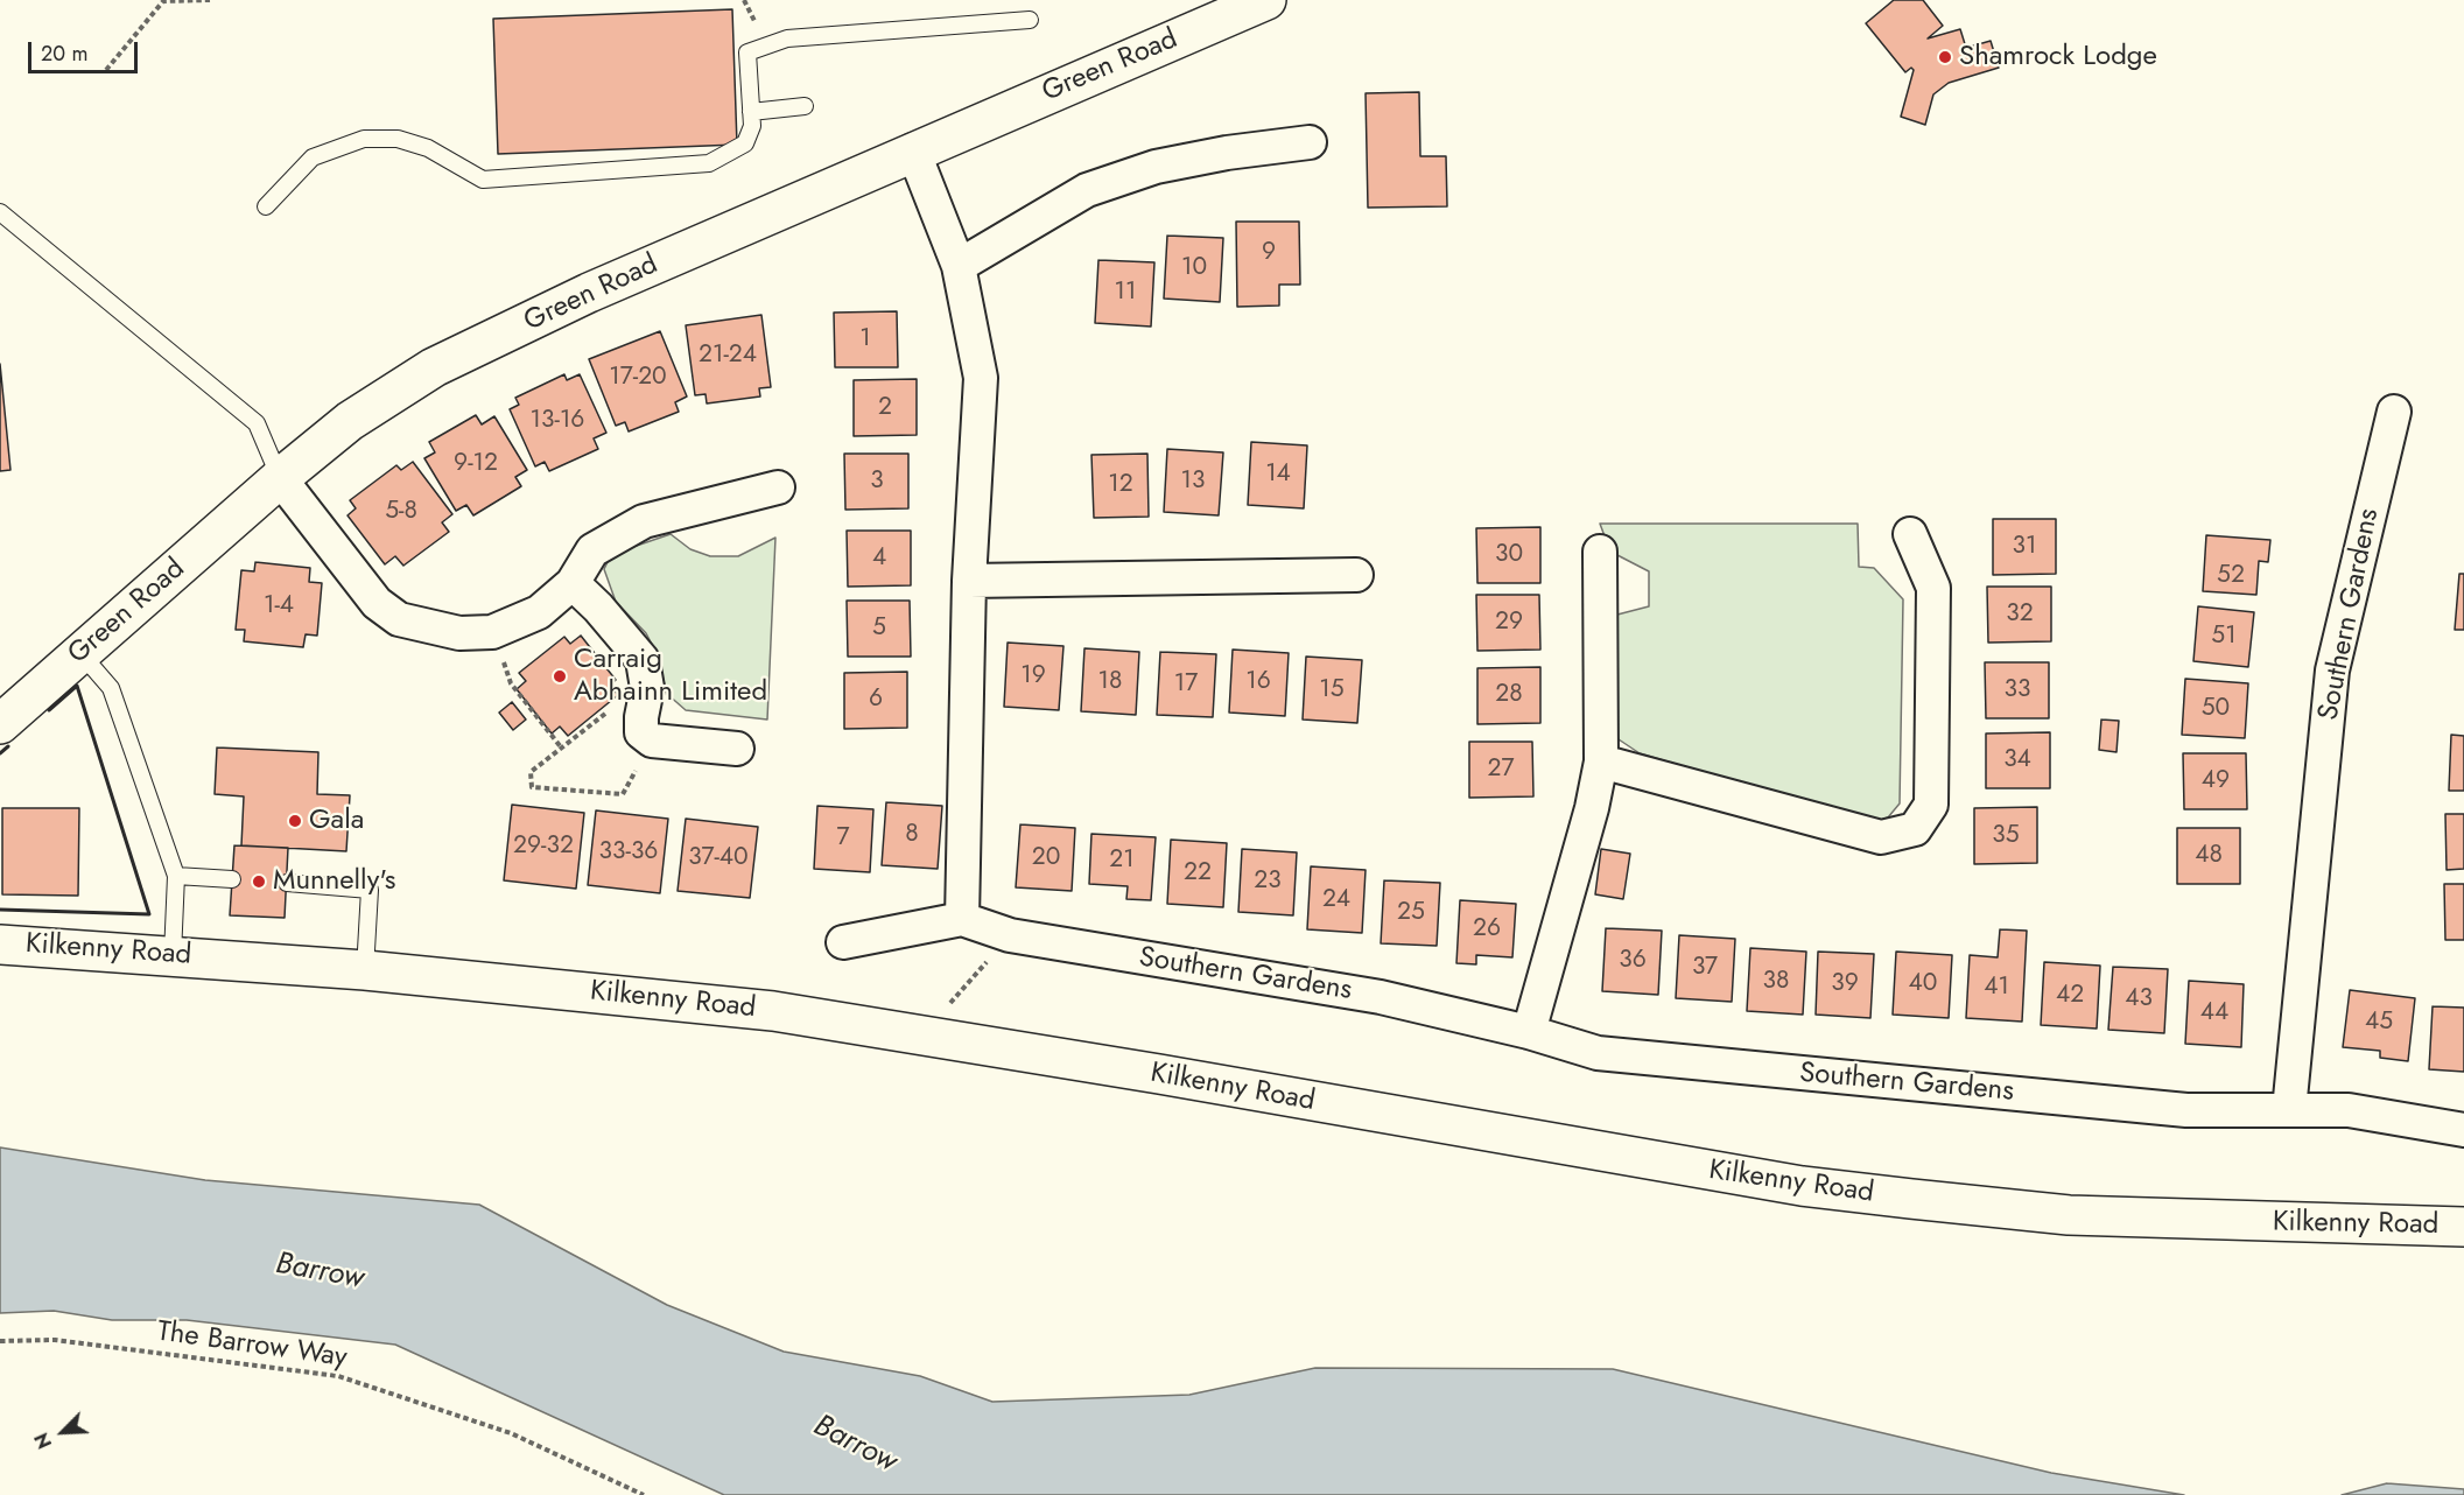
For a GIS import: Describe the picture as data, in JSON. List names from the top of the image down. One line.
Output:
{"streets":{"main road":["Green Road","Kilkenny Road"],"street":["Southern Gardens"],"path":["The Barrow Way"]},"water":["Barrow"],"places":["Shamrock Lodge","Carraig Abhainn Limited","Gala","Munnelly's"],"house_numbers":["9","10","11","1","21-24","17-20","2","13-16","9-12","14","3","13","12","5-8","31","30","4","52","1-4","32","29","5","51","19","18","16","17","15","33","28","6","50","34","27","49","8","35","7","29-32","33-36","48","37-40","20","21","22","23","24","25","26","36","37","38","39","40","41","42","43","44","45"],"scale_bar":"20 m","north":"bottom left"}
